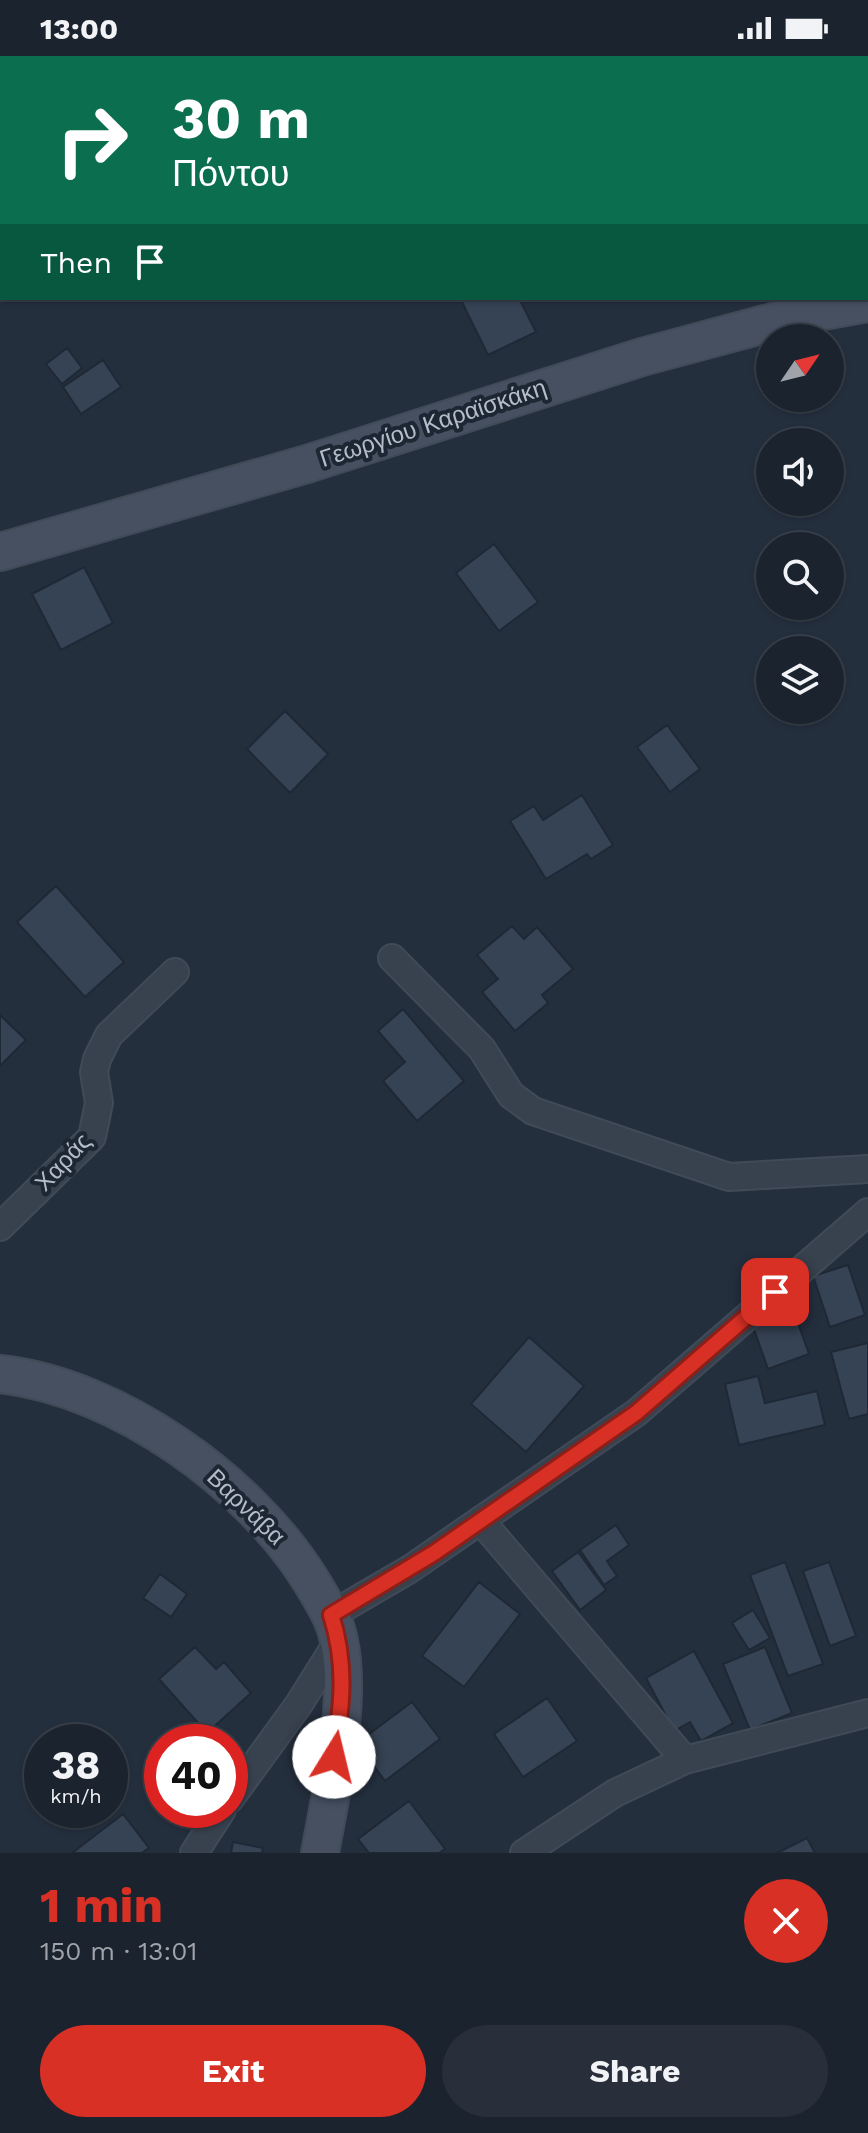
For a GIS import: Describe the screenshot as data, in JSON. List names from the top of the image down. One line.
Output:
{"streets":{"main road":["Γεωργίου Καραϊσκάκη","Βαρνάβα"],"street":["Χαράς"]},"north":"top right","page":{"status":"13:00","turn":["30 m","Πόντου"],"then":"Then","speed":"38 km/h","limit":"40","heading":["1 min","150 m · 13:01"],"buttons":["Exit","Share"]}}
